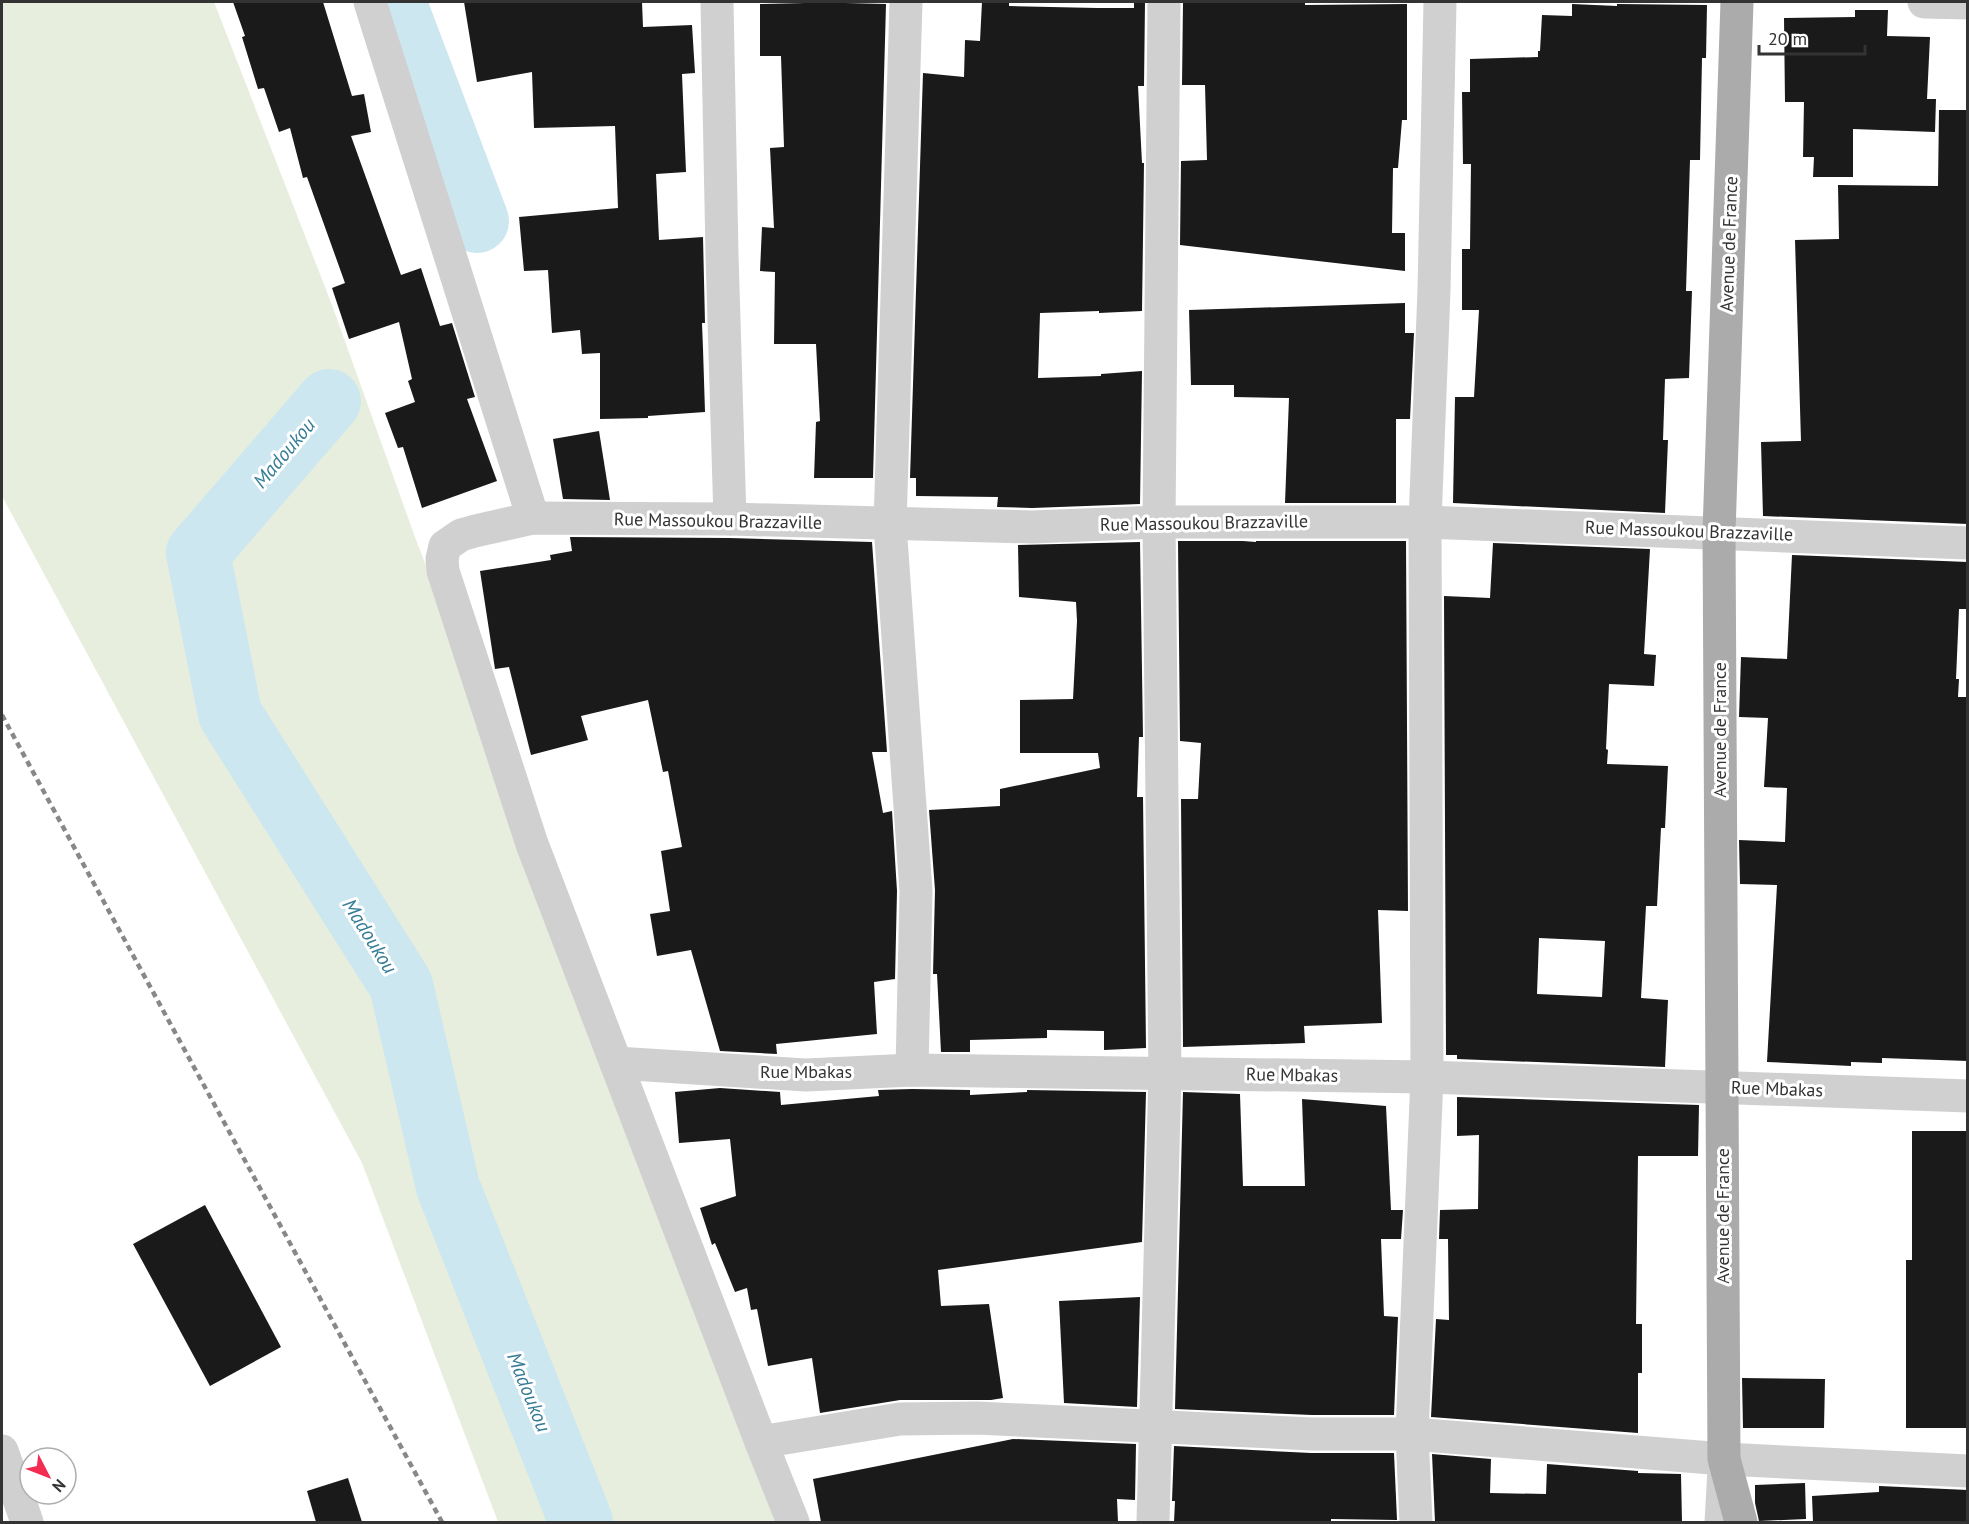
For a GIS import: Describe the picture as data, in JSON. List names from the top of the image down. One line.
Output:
{"streets":{"main road":["Avenue de France"],"street":["Rue Massoukou Brazzaville","Rue Mbakas"]},"crossings":[["Avenue de France","Rue Massoukou Brazzaville"],["Avenue de France","Rue Mbakas"],["Rue Massoukou Brazzaville","Rue Mbakas"]],"water":["Madoukou"],"scale_bar":"20 m","north":"bottom right"}
